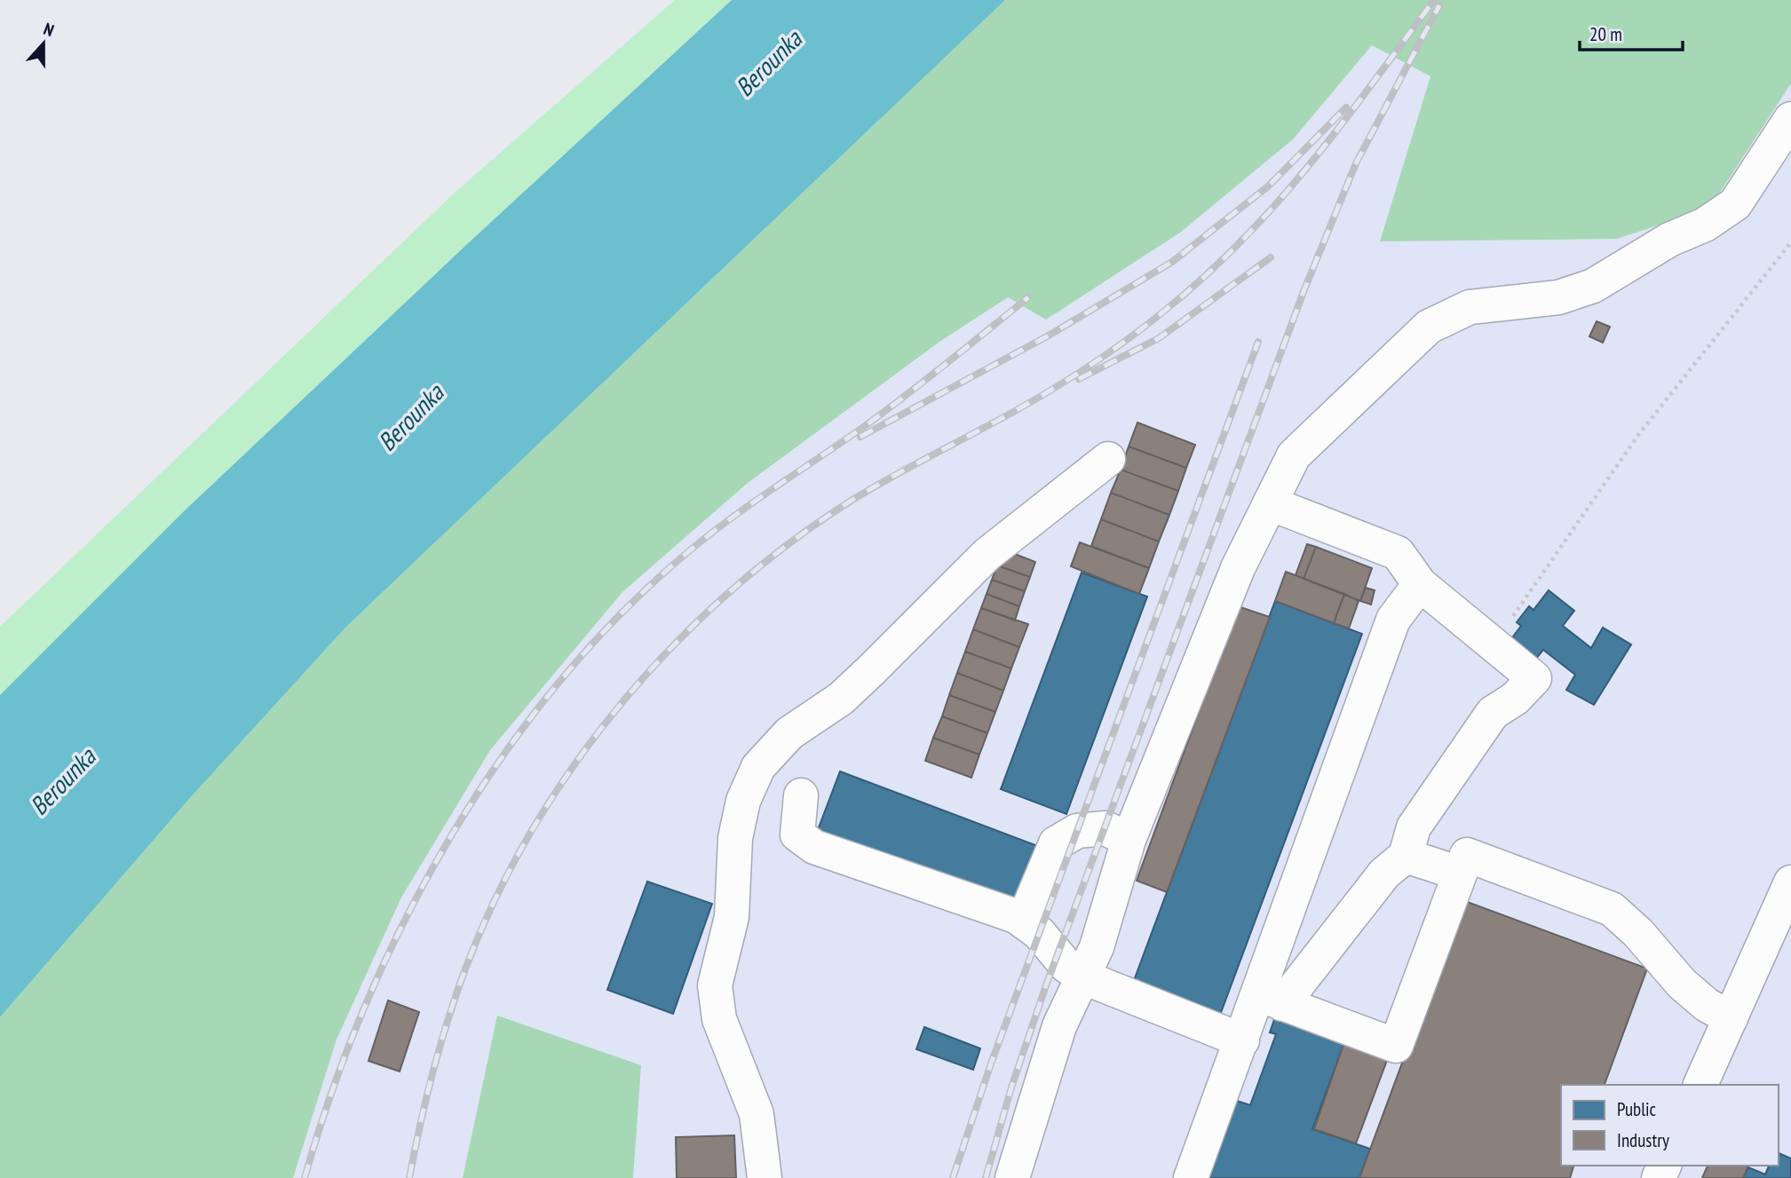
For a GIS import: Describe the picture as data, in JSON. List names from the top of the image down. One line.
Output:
{"water":["Berounka"],"legend":["Public","Industry"],"scale_bar":"20 m","north":"top"}
